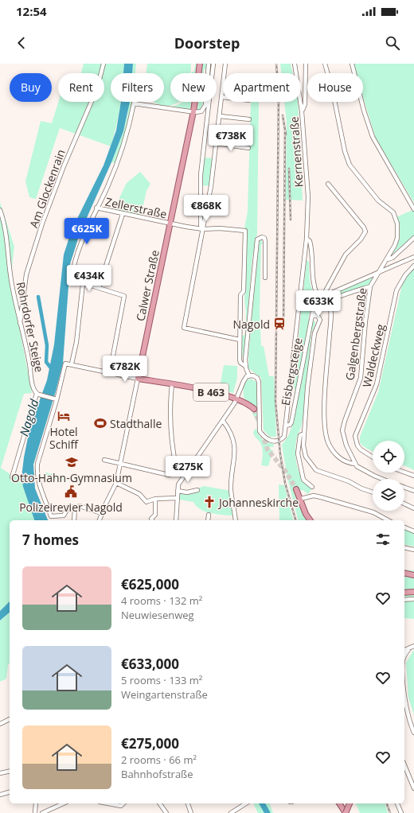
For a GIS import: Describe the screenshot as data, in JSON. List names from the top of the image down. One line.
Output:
{"streets":{"main road":["Calwer Straße","B 463"],"street":["Kernenstraße","Am Glockenrain","Zellerstraße","Rohrdorfer Steige","Galgenbergstraße","Waldeckweg","Eisbergsteige"]},"crossings":[["Kernenstraße","Eisbergsteige"],["Am Glockenrain","Rohrdorfer Steige"],["Zellerstraße","Calwer Straße"],["Calwer Straße","B 463"],["Galgenbergstraße","Eisbergsteige"]],"water":["Nagold"],"places":{"station":["Nagold"],"hotel":["Hotel Schiff"],"sports":["Stadthalle"],"school or university":["Otto-Hahn-Gymnasium"],"public building":["Polizeirevier Nagold"],"church":["Johanneskirche"]},"page":{"status":"12:54","header":"Doorstep","chip":["Buy","Rent","Filters","New","Apartment","House"],"price":["€738K","€868K","€625K","€434K","€633K","€782K","€275K"],"heading":"7 homes","list":[{"name":"€625,000","note":"4 rooms · 132 m² · Neuwiesenweg"},{"name":"€633,000","note":"5 rooms · 133 m² · Weingartenstraße"},{"name":"€275,000","note":"2 rooms · 66 m² · Bahnhofstraße"}]}}
